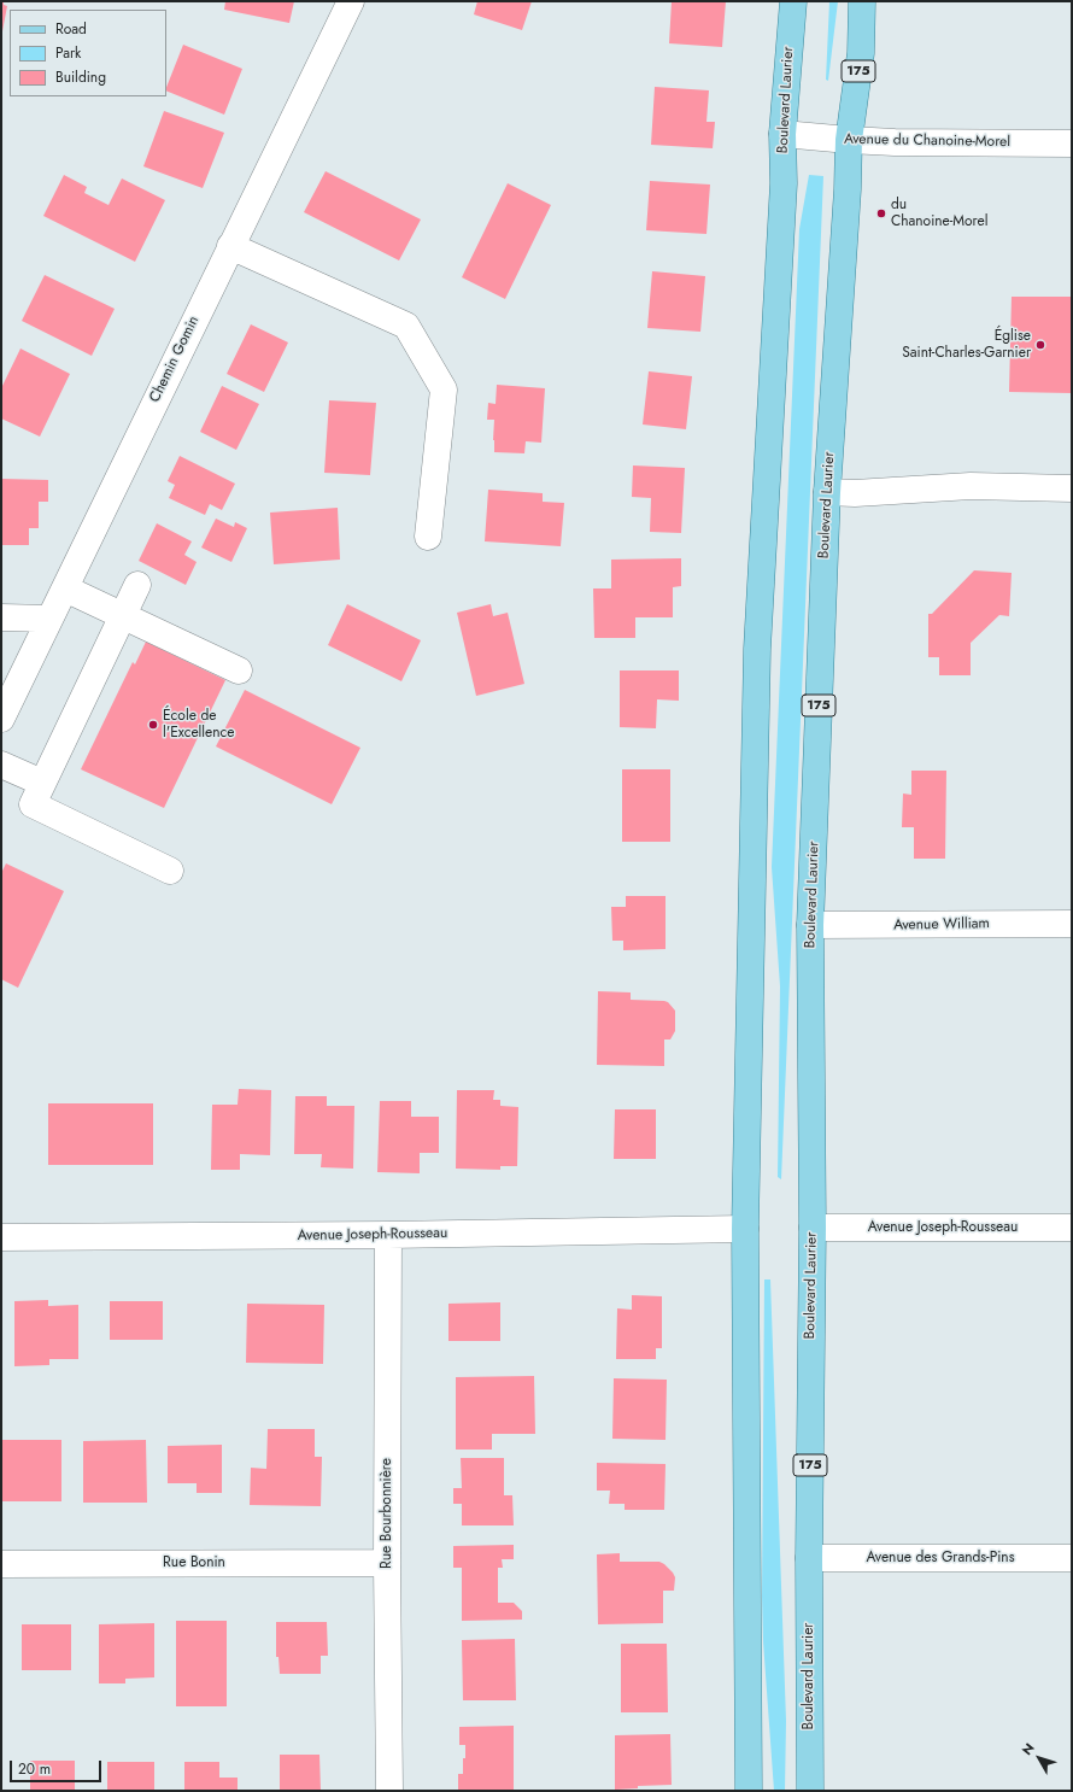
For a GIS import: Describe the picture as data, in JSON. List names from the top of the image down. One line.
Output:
{"streets":{"main road":["175","Boulevard Laurier"],"street":["Avenue du Chanoine-Morel","Chemin Gomin","Avenue William","Avenue Joseph-Rousseau","Rue Bourbonnière","Avenue des Grands-Pins","Rue Bonin"]},"crossings":[["Boulevard Laurier","Avenue du Chanoine-Morel"],["Boulevard Laurier","Avenue William"],["Boulevard Laurier","Avenue Joseph-Rousseau"],["Boulevard Laurier","Avenue des Grands-Pins"],["Avenue Joseph-Rousseau","Rue Bourbonnière"],["Rue Bourbonnière","Rue Bonin"]],"places":["du Chanoine-Morel","Église Saint-Charles-Garnier","École de l'Excellence"],"legend":["Road","Park","Building"],"scale_bar":"20 m","north":"top left"}
